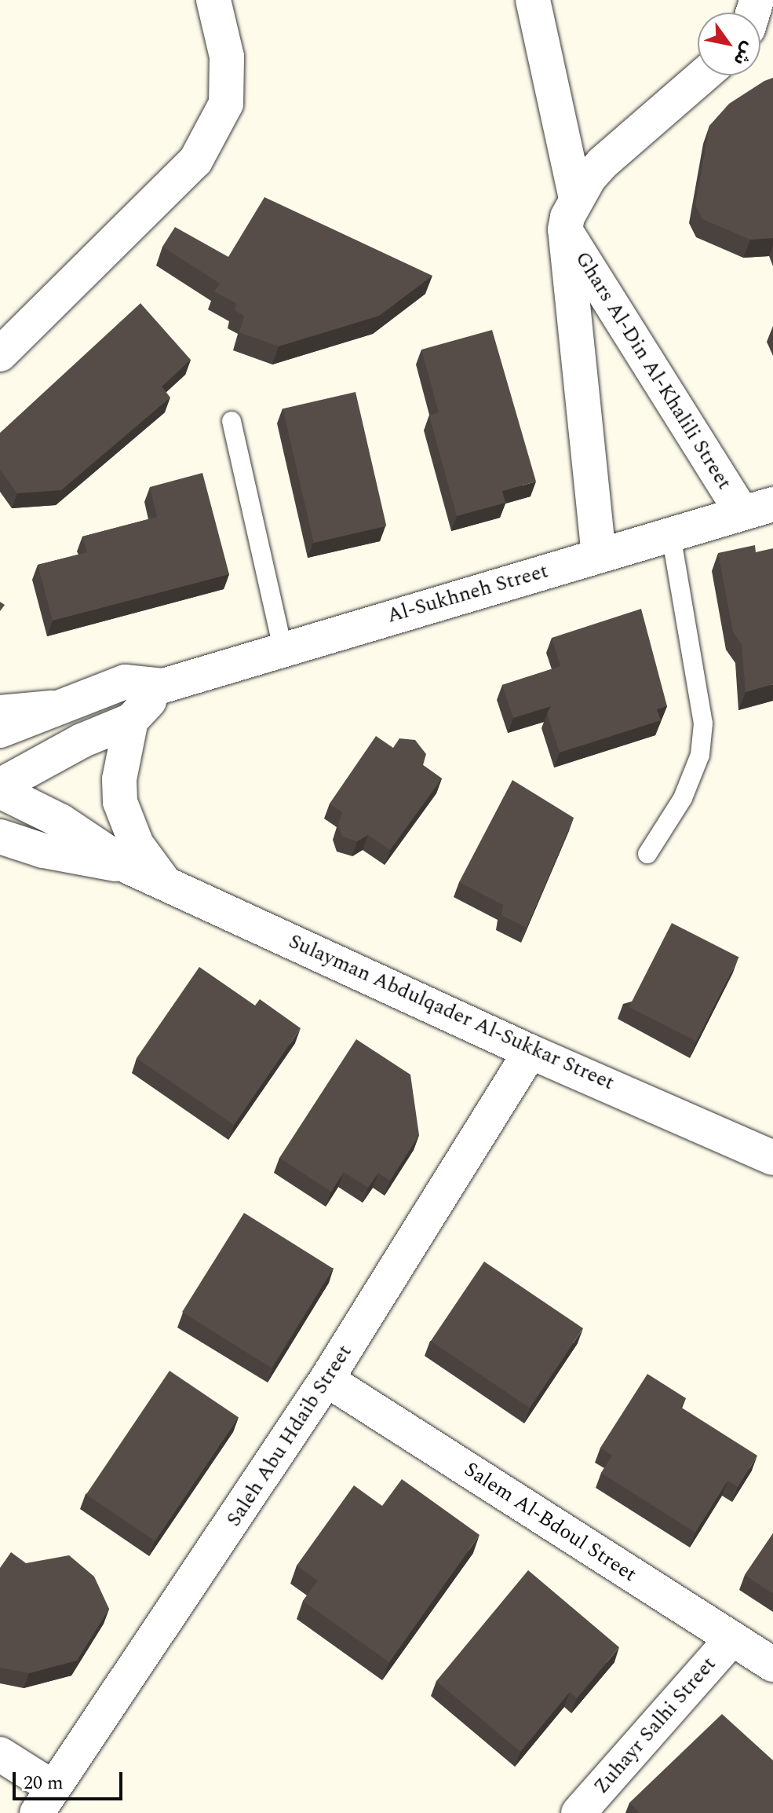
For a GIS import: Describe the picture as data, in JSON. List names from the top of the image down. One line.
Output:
{"streets":{"street":["Ghars Al-Din Al-Khalili Street","Al-Sukhneh Street","Sulayman Abdulqader Al-Sukkar Street","Saleh Abu Hdaib Street","Salem Al-Bdoul Street","Zuhayr Salhi Street"]},"crossings":[["Ghars Al-Din Al-Khalili Street","Al-Sukhneh Street"],["Sulayman Abdulqader Al-Sukkar Street","Saleh Abu Hdaib Street"],["Saleh Abu Hdaib Street","Salem Al-Bdoul Street"],["Salem Al-Bdoul Street","Zuhayr Salhi Street"]],"scale_bar":"20 m","north":"bottom right"}
